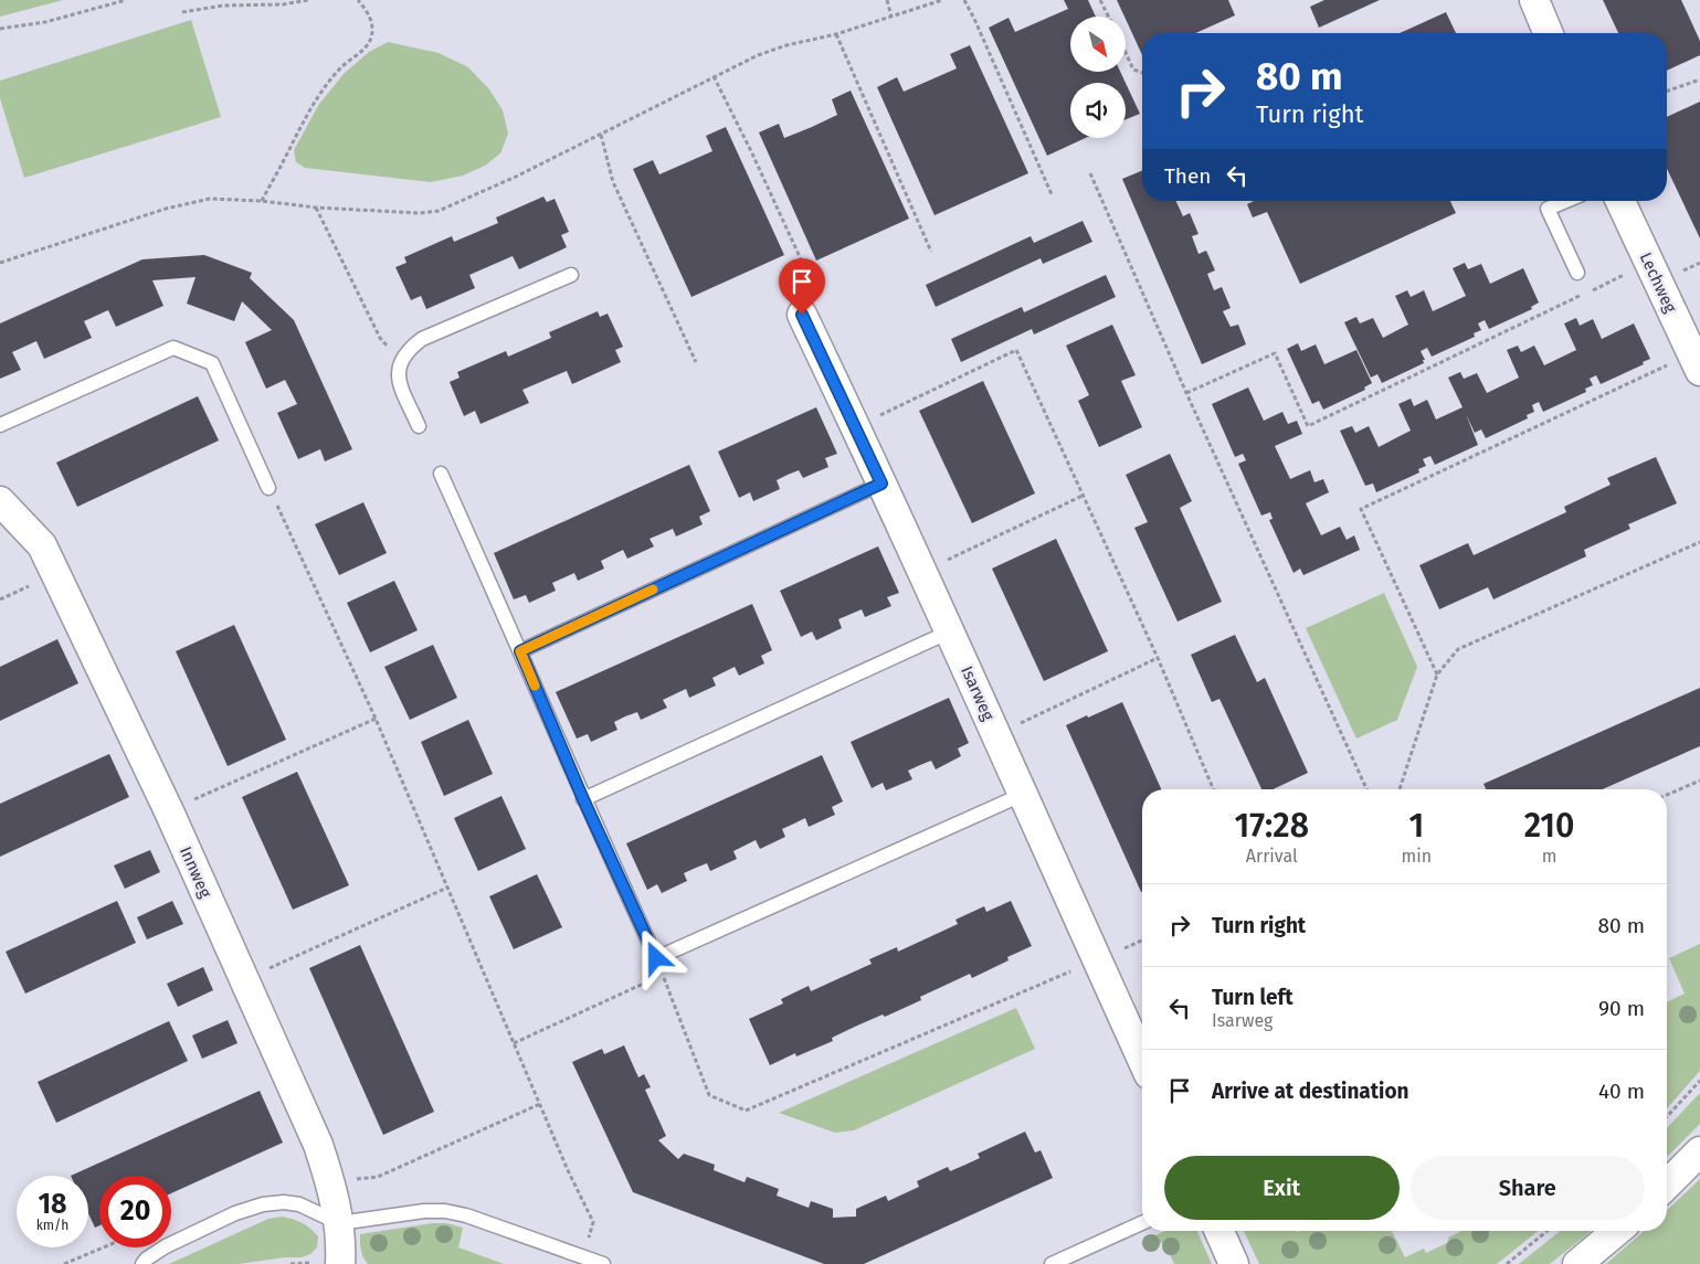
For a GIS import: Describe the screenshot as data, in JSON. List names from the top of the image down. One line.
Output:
{"streets":{"street":["Lechweg","Isarweg","Innweg"]},"north":"bottom right","page":{"turn":["80 m","Turn right"],"then":"Then","eta":["17:28","Arrival","1","min","210","m"],"list":[{"name":"Turn right","value":"80 m"},{"name":"Turn left","note":"Isarweg","value":"90 m"},{"name":"Arrive at destination","value":"40 m"}],"buttons":["Exit","Share"],"speed":"18 km/h","limit":"20"}}
